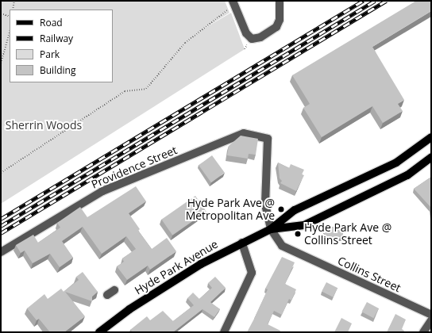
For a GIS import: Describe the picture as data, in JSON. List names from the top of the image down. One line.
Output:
{"streets":{"main road":["Hyde Park Avenue"],"street":["Providence Street","Collins Street"]},"crossings":[["Providence Street","Hyde Park Avenue"],["Providence Street","Collins Street"],["Hyde Park Avenue","Collins Street"]],"parks":["Sherrin Woods"],"places":["Hyde Park Ave @ Metropolitan Ave","Hyde Park Ave @ Collins Street"],"legend":["Road","Railway","Park","Building"]}
